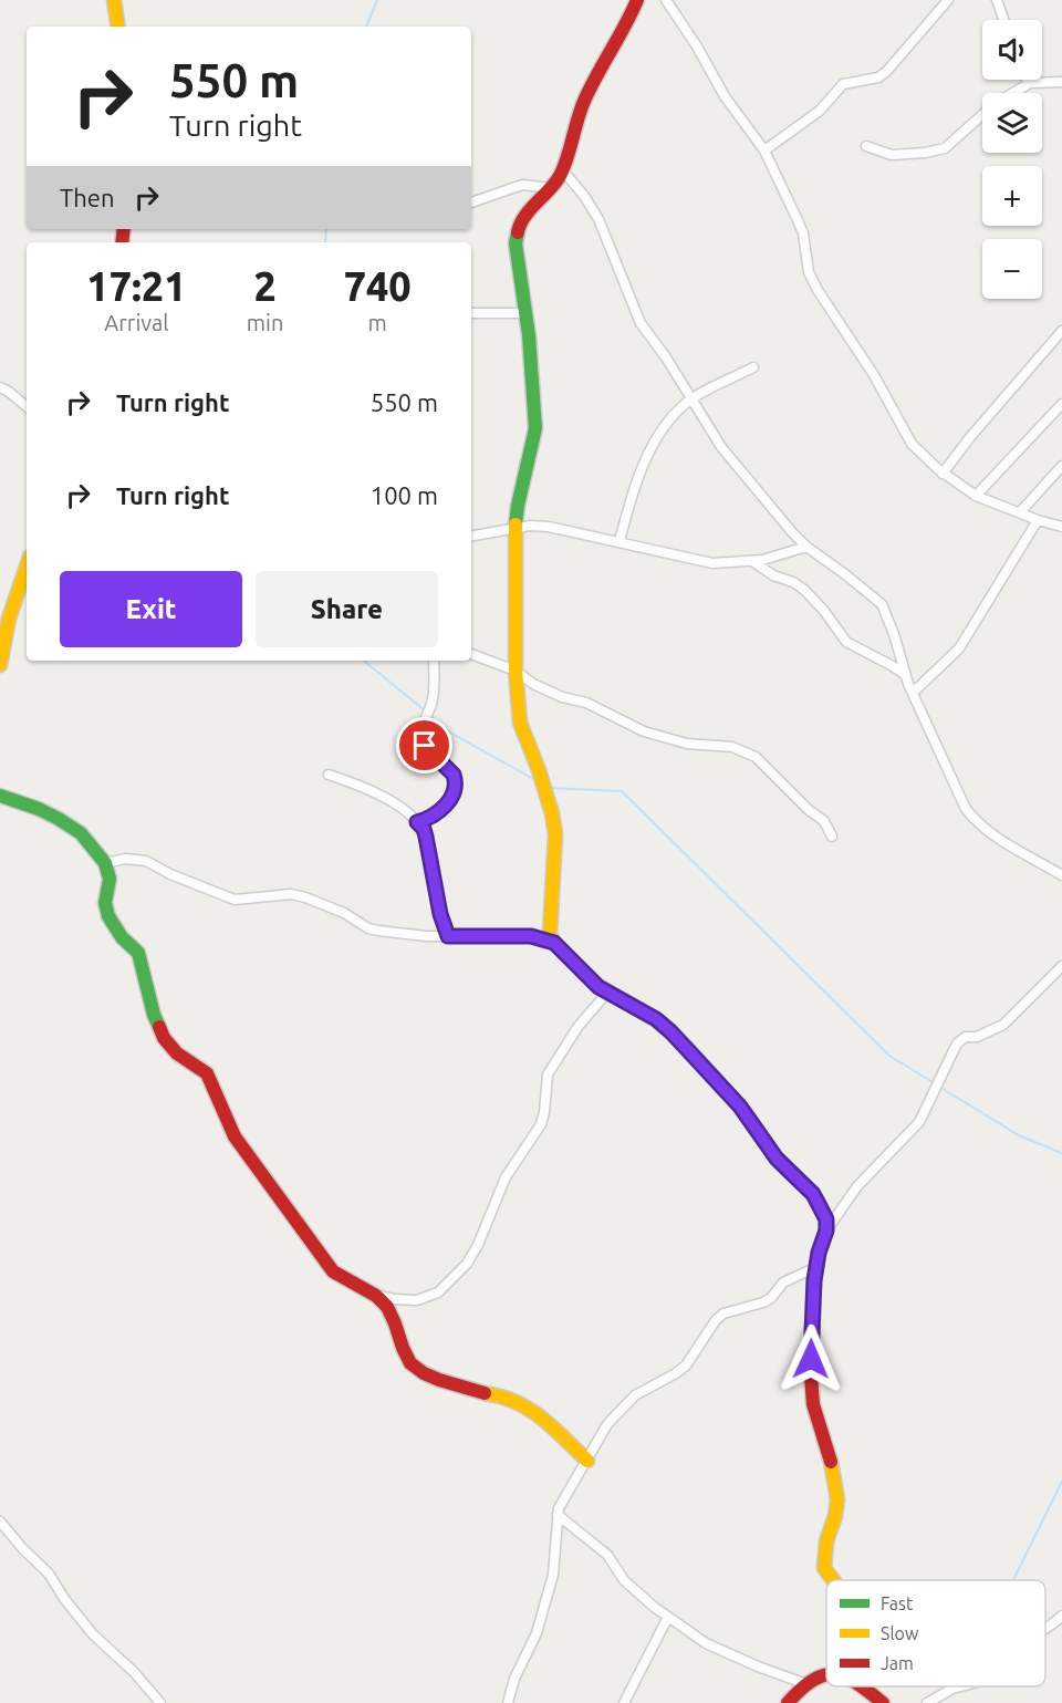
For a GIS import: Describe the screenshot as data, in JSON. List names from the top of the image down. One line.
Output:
{"legend":["Fast","Slow","Jam"],"page":{"map_buttons":["+","−"],"turn":["550 m","Turn right"],"then":"Then","eta":["17:21","Arrival","2","min","740","m"],"list":[{"name":"Turn right","value":"550 m"},{"name":"Turn right","value":"100 m"}],"buttons":["Exit","Share"]}}
